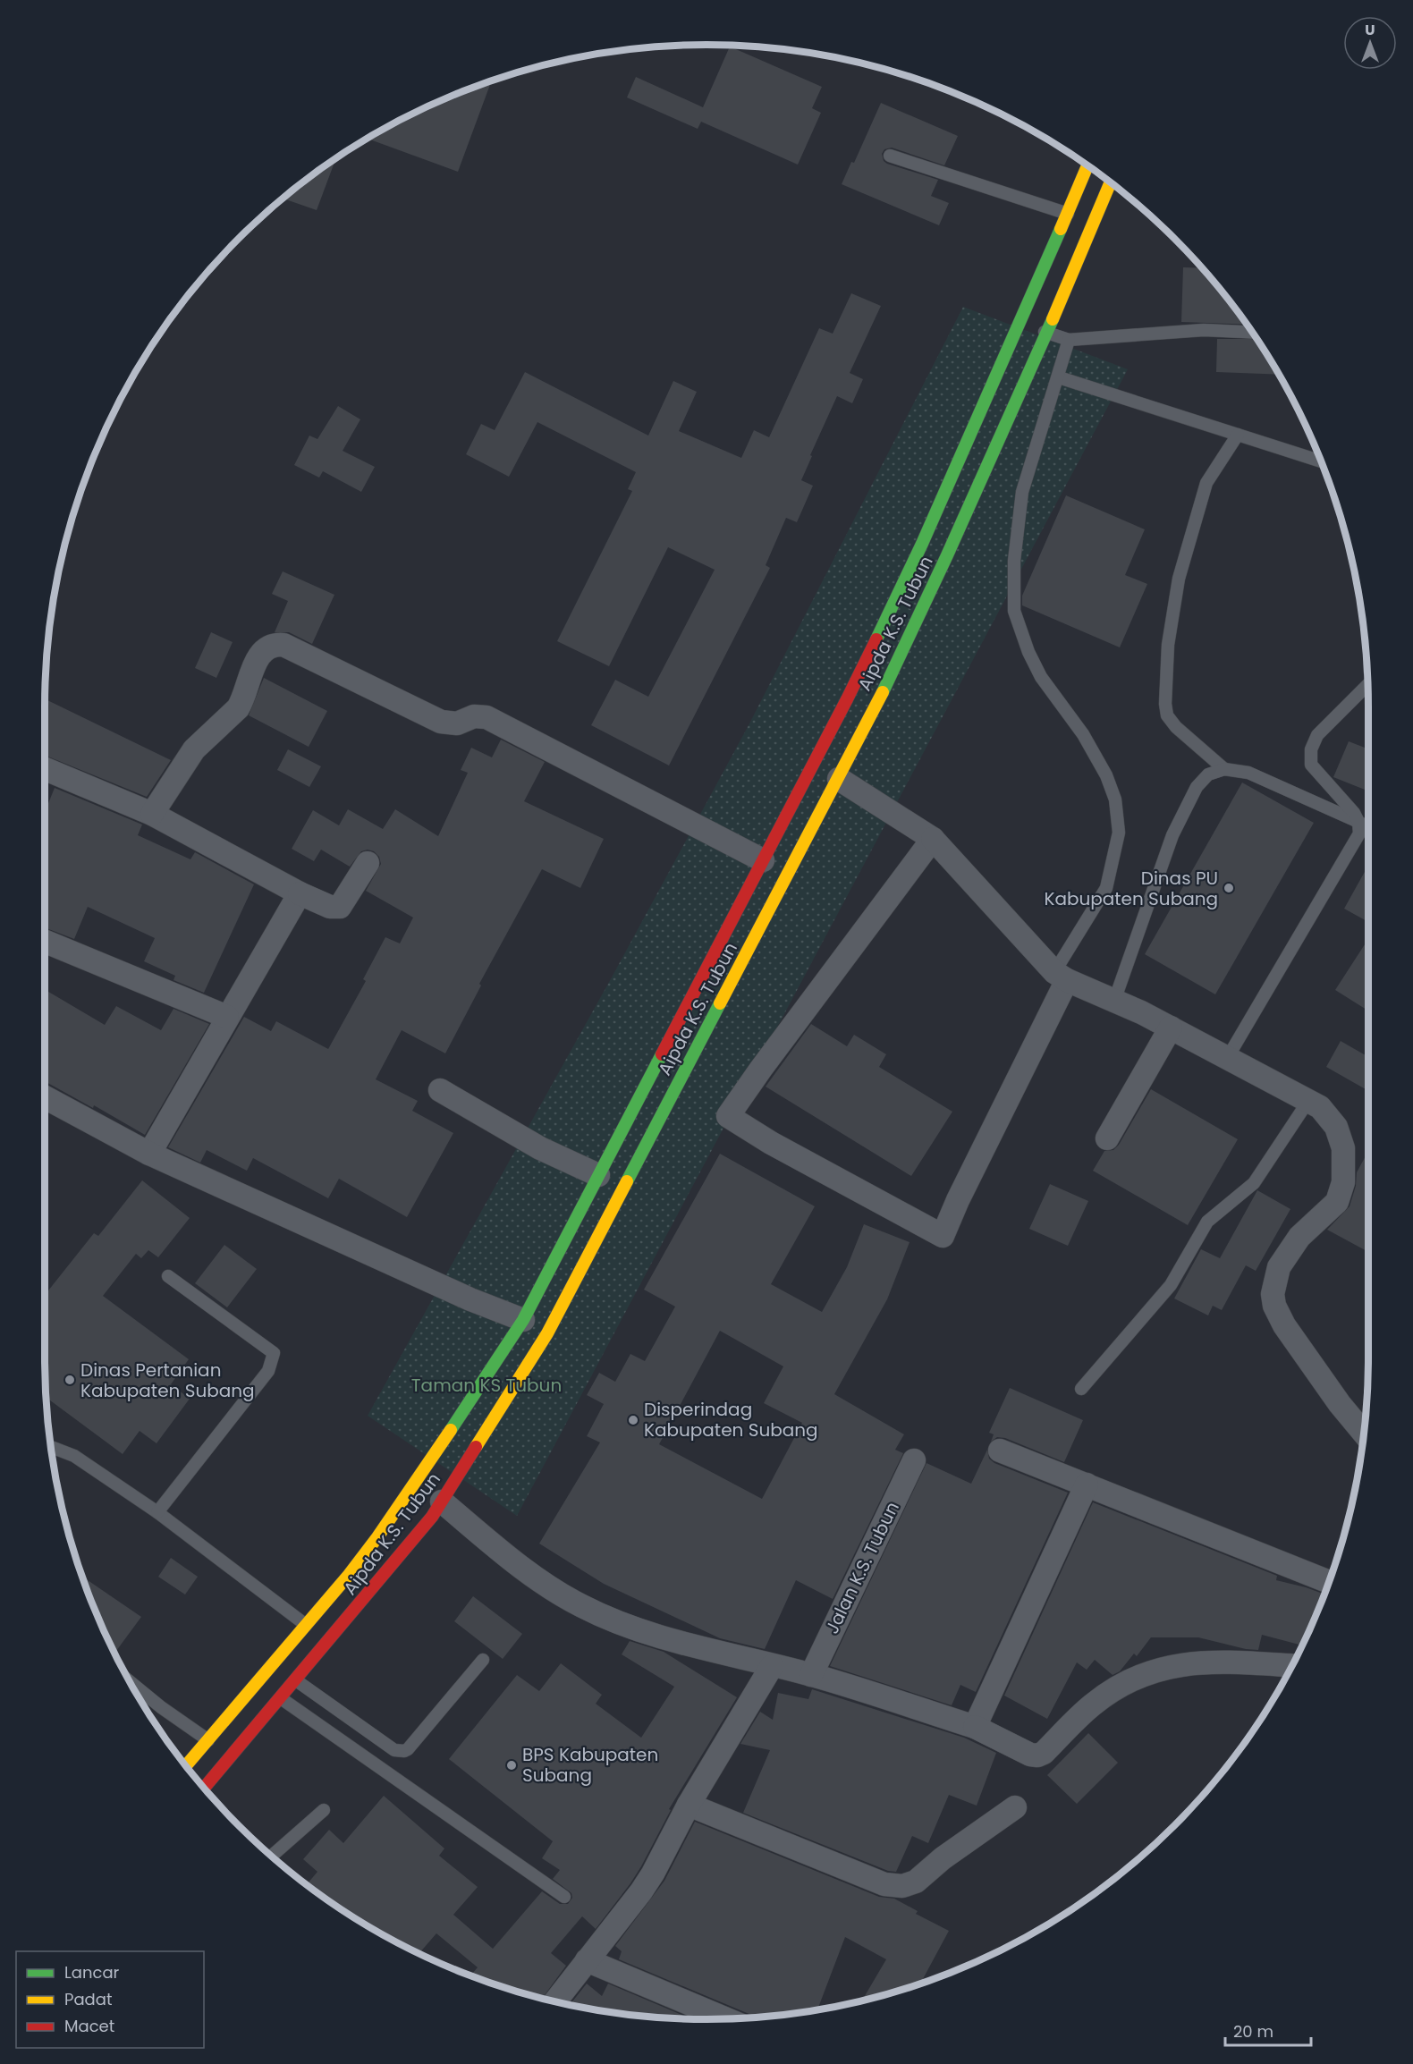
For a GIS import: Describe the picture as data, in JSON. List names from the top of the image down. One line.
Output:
{"streets":{"street":["Aipda K.S. Tubun","Jalan K.S. Tubun"]},"parks":["Taman KS Tubun"],"places":["Dinas PU Kabupaten Subang","Dinas Pertanian Kabupaten Subang","Disperindag Kabupaten Subang","BPS Kabupaten Subang"],"legend":["Lancar","Padat","Macet"],"scale_bar":"20 m","north":"top"}
